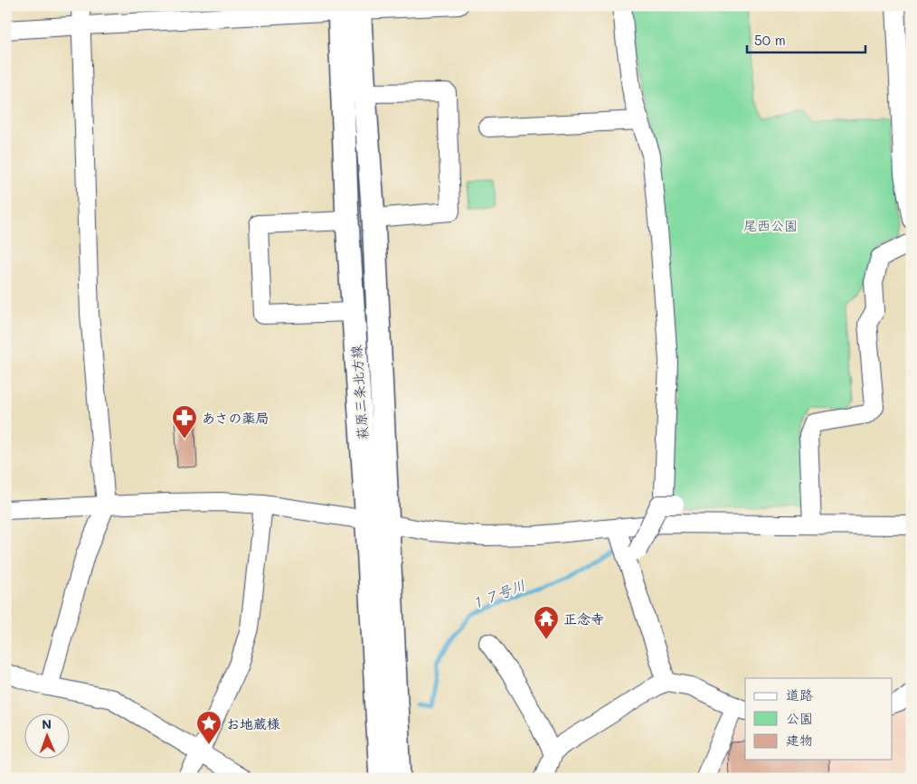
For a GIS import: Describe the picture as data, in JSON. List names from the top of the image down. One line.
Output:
{"streets":{"main road":["萩原三条北方線"]},"water":["１７号川"],"parks":["尾西公園"],"places":{"pharmacy":["あさの薬局"],"temple":["正念寺"],"place":["お地蔵様"]},"legend":["道路","公園","建物"],"scale_bar":"50 m","north":"top"}
